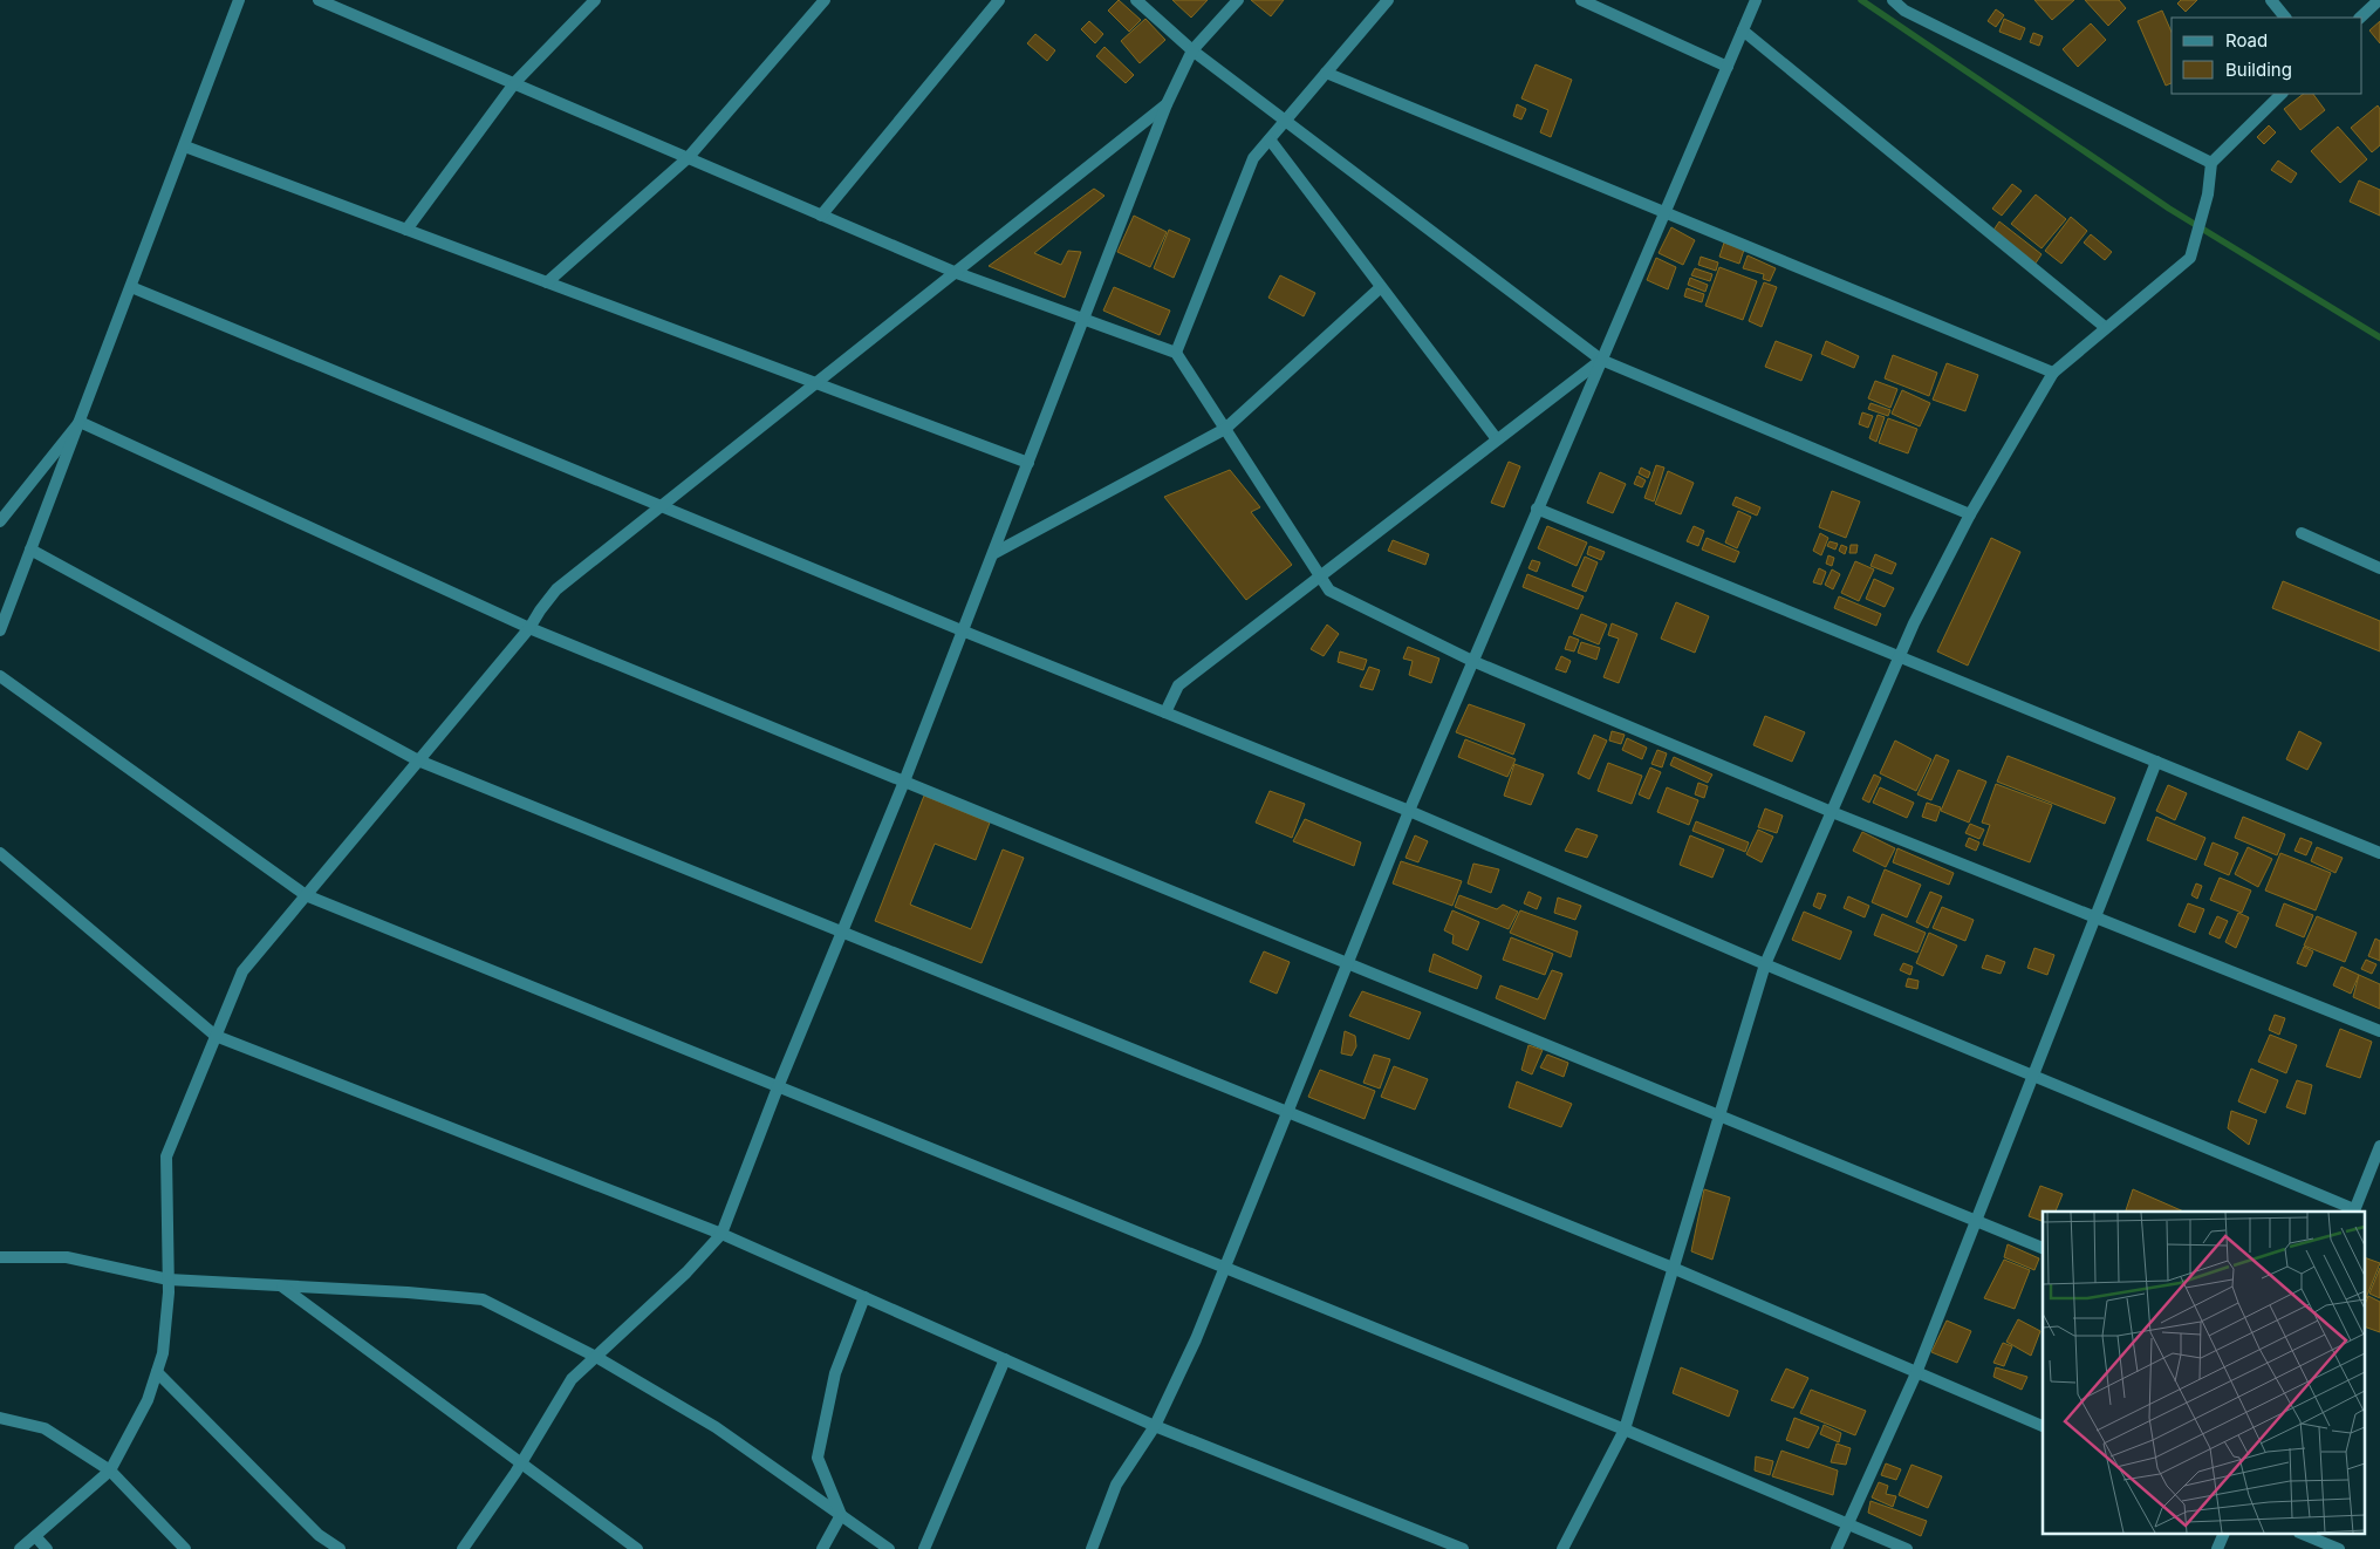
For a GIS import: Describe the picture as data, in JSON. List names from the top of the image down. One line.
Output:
{"legend":["Road","Building"]}
